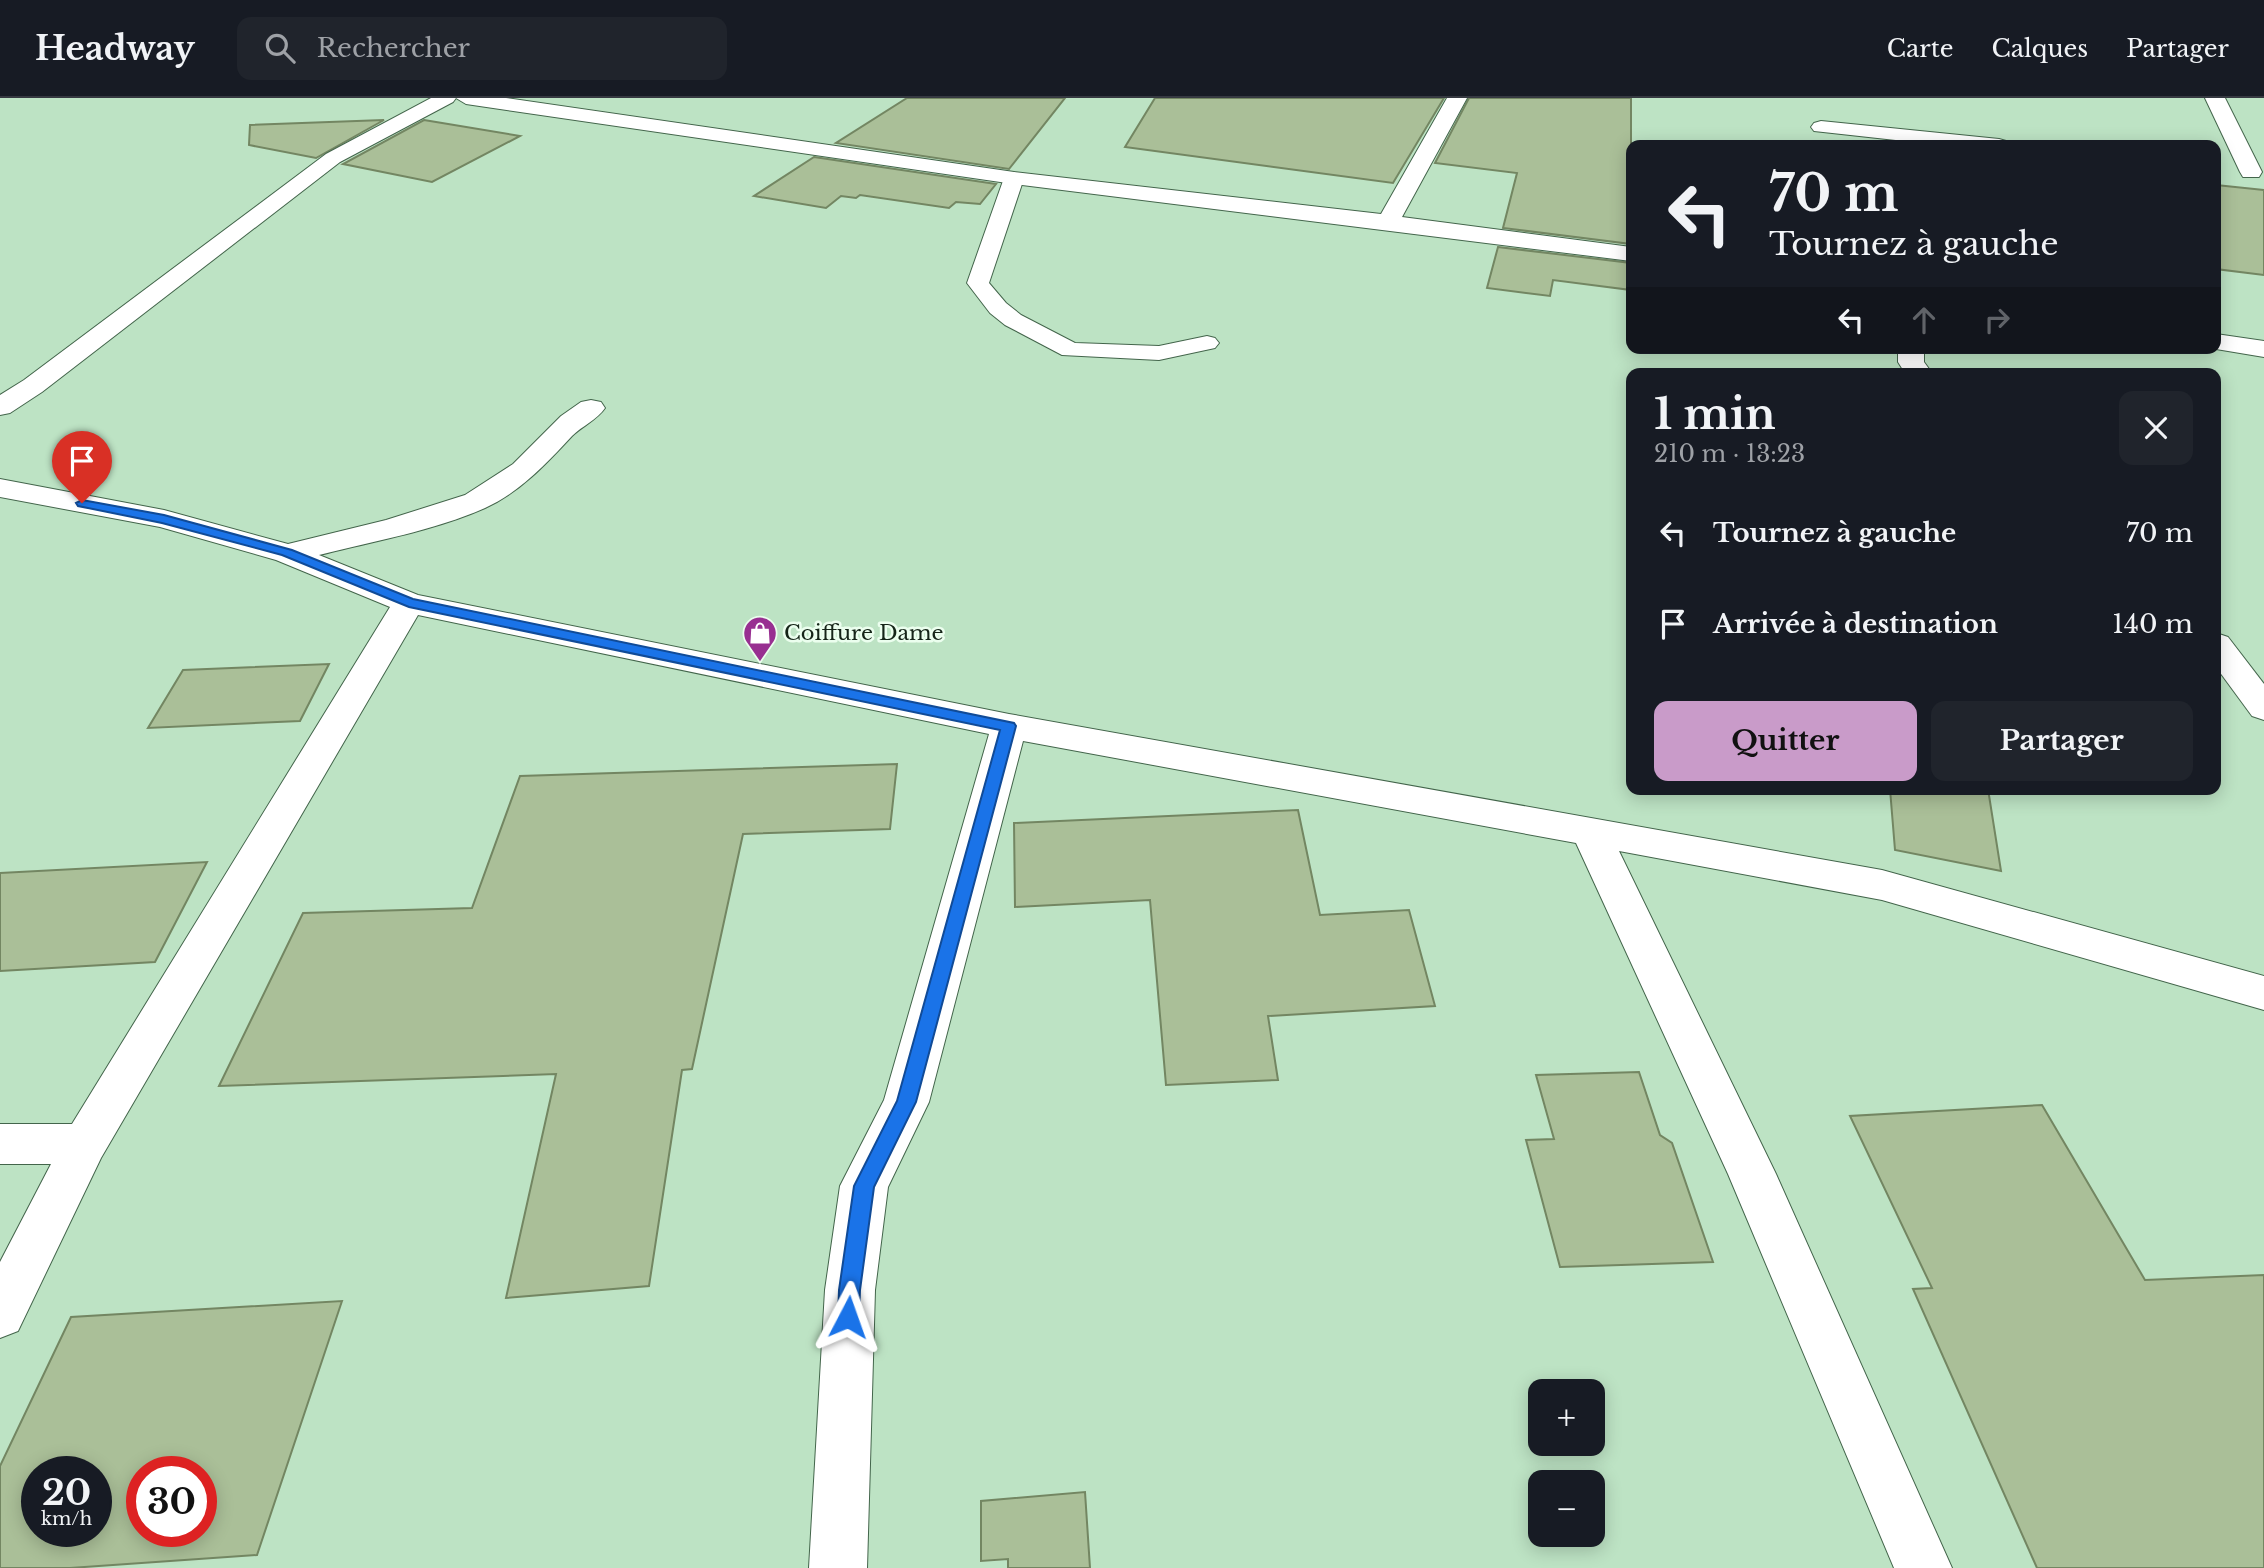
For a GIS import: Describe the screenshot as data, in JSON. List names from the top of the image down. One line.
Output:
{"places":{"shop":["Coiffure Dame"]},"page":{"header":"Headway","search":"Rechercher","nav":["Carte","Calques","Partager"],"turn":["70 m","Tournez à gauche"],"heading":["1 min","210 m · 13:23"],"list":[{"name":"Tournez à gauche","value":"70 m"},{"name":"Arrivée à destination","value":"140 m"}],"buttons":["Quitter","Partager"],"map_buttons":["+","−"],"speed":"20 km/h","limit":"30"}}
